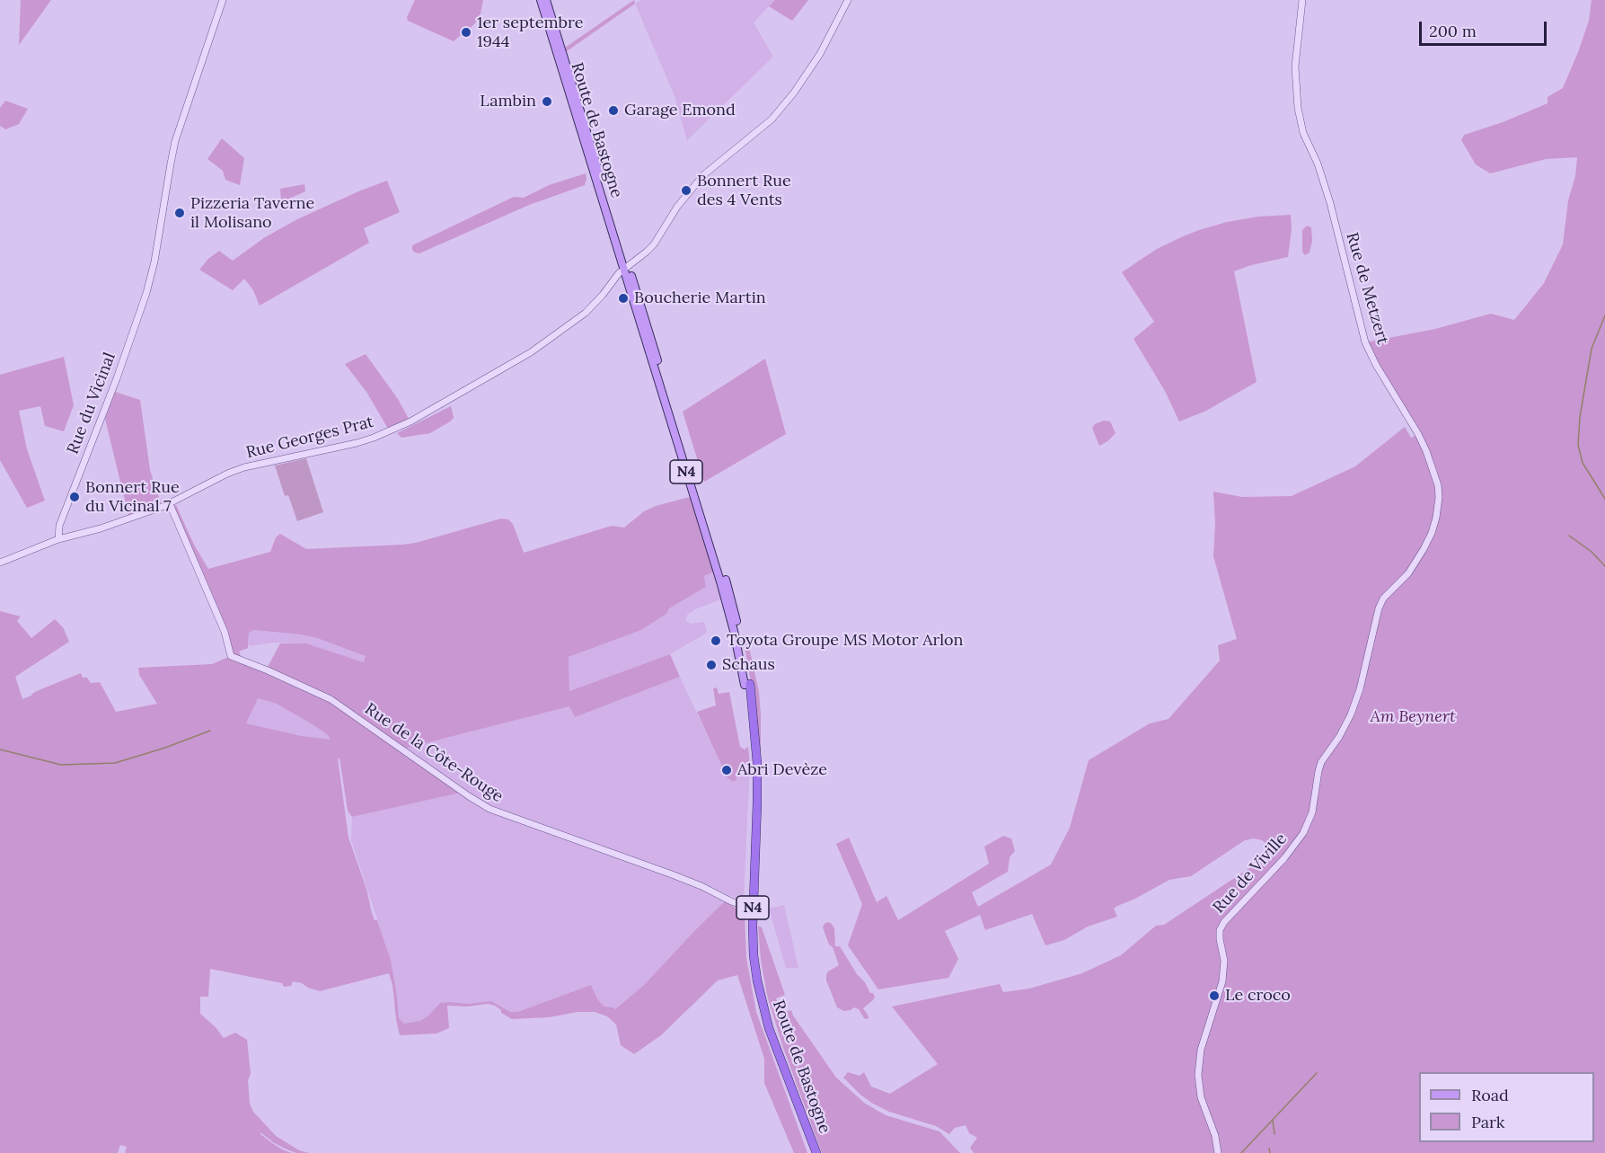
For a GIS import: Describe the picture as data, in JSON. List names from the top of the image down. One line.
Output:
{"streets":{"highway":["Route de Bastogne","N4"],"street":["Rue de Metzert","Rue du Vicinal","Rue Georges Prat","Rue de la Côte-Rouge","Rue de Viville"]},"crossings":[["Route de Bastogne","Rue Georges Prat"],["Route de Bastogne","Rue de la Côte-Rouge"],["Rue de Metzert","Rue de Viville"],["Rue du Vicinal","Rue Georges Prat"],["Rue Georges Prat","Rue de la Côte-Rouge"]],"parks":["Am Beynert"],"places":["1er septembre 1944","Lambin","Garage Emond","Bonnert Rue des 4 Vents","Pizzeria Taverne il Molisano","Boucherie Martin","Bonnert Rue du Vicinal 7","Toyota Groupe MS Motor Arlon","Schaus","Abri Devèze","Le croco"],"legend":["Road","Park"],"scale_bar":"200 m"}
